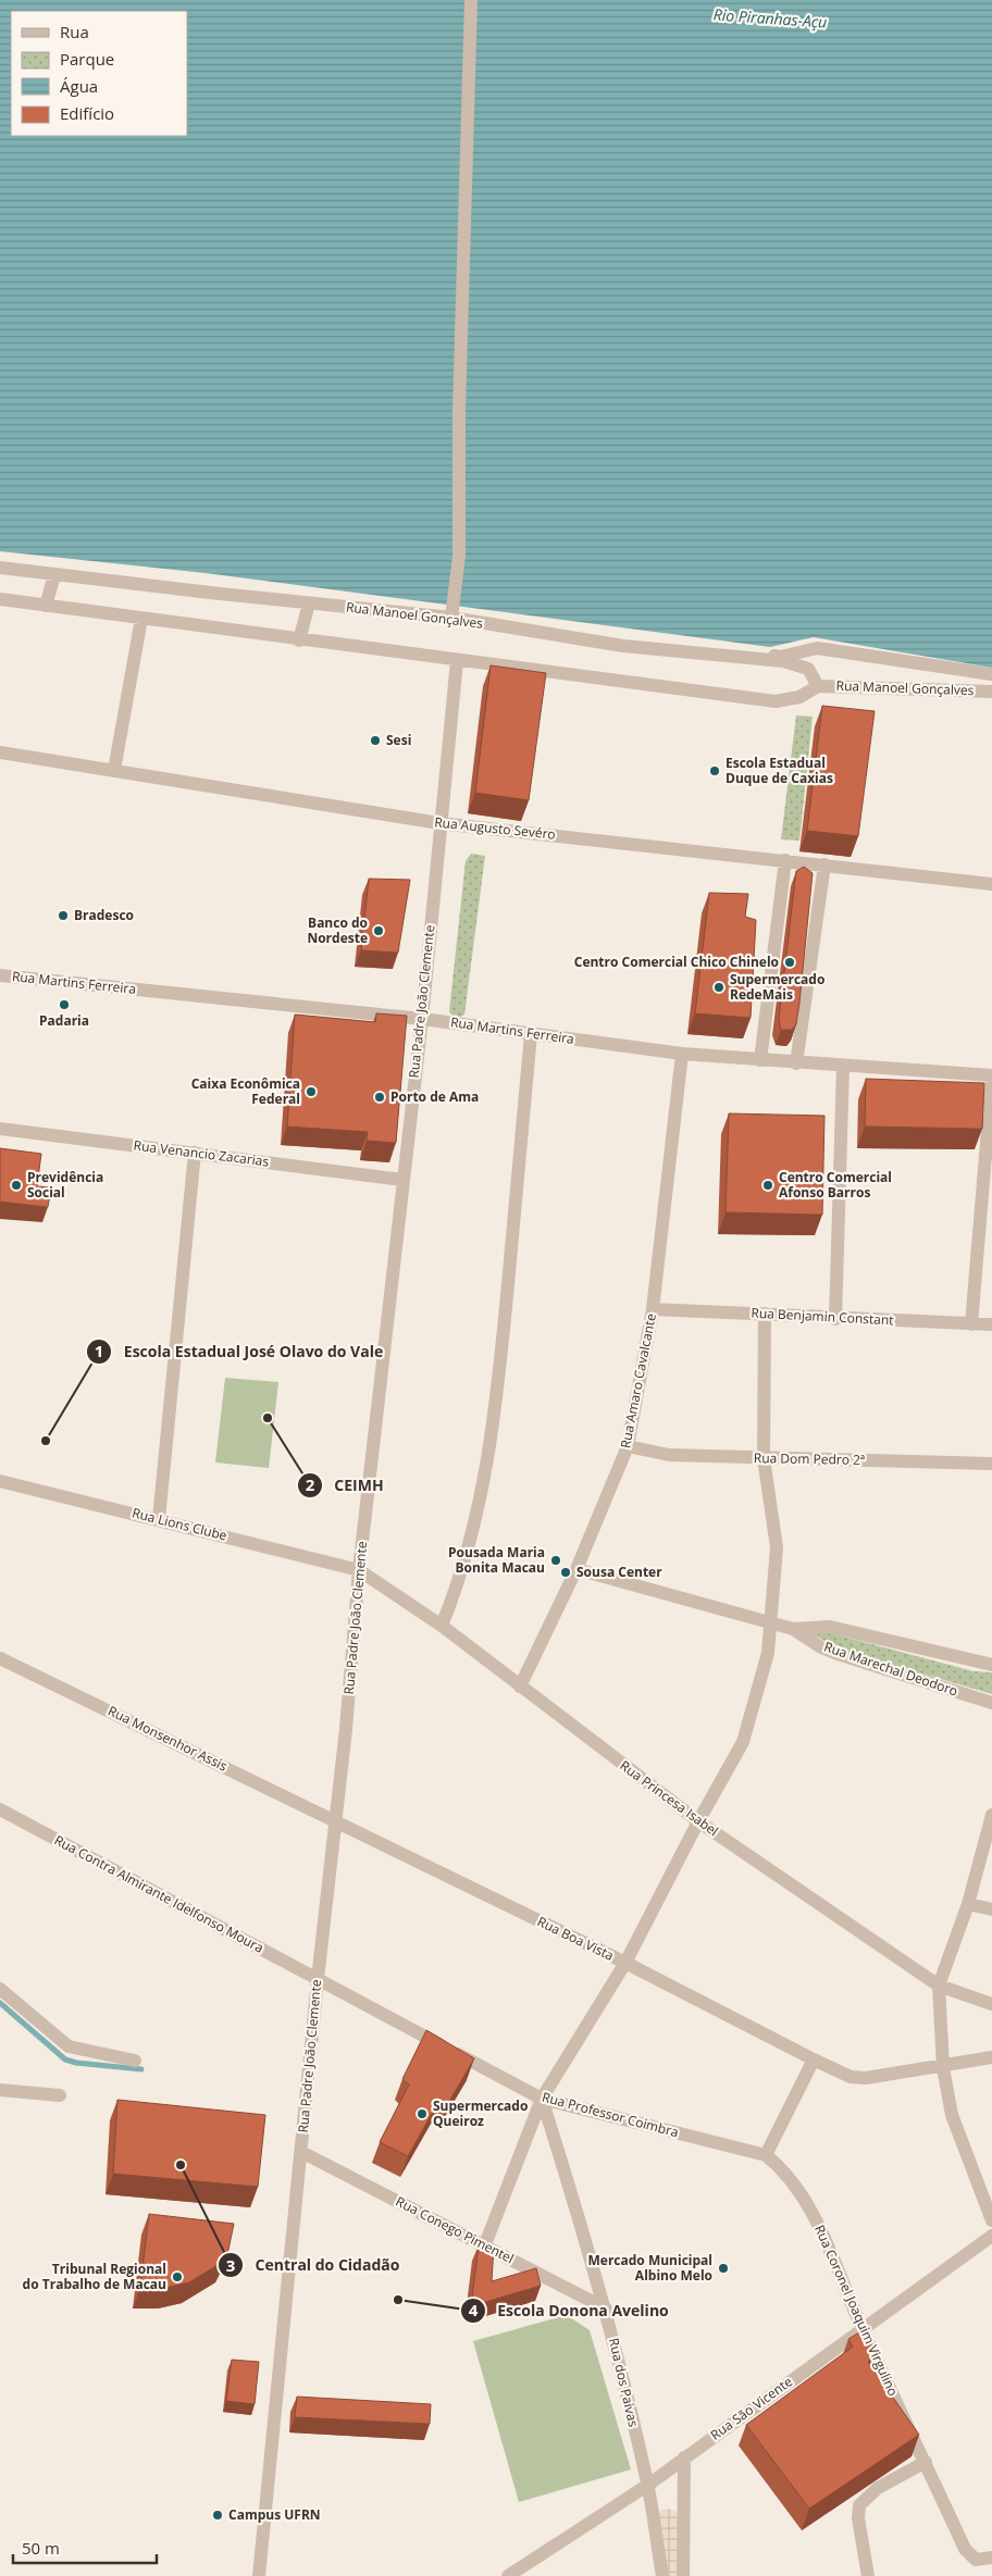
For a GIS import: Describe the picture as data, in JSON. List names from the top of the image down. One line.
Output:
{"streets":{"street":["Rua Manoel Gonçalves","Rua Augusto Sevéro","Rua Martins Ferreira","Rua Padre João Clemente","Rua Venancio Zacarias","Rua Benjamin Constant","Rua Amaro Cavalcante","Rua Dom Pedro 2ª","Rua Lions Clube","Rua Marechal Deodoro","Rua Monsenhor Assis","Rua Princesa Isabel","Rua Contra Almirante Idelfonso Moura","Rua Boa Vista","Rua Professor Coimbra","Rua Conego Pimentel","Rua Coronel Joaquim Virgulino","Rua dos Paivas","Rua São Vicente"]},"crossings":[["Rua Manoel Gonçalves","Rua Padre João Clemente"],["Rua Augusto Sevéro","Rua Padre João Clemente"],["Rua Martins Ferreira","Rua Padre João Clemente"],["Rua Martins Ferreira","Rua Amaro Cavalcante"],["Rua Padre João Clemente","Rua Venancio Zacarias"],["Rua Padre João Clemente","Rua Lions Clube"],["Rua Padre João Clemente","Rua Monsenhor Assis"],["Rua Padre João Clemente","Rua Princesa Isabel"],["Rua Padre João Clemente","Rua Contra Almirante Idelfonso Moura"],["Rua Padre João Clemente","Rua Boa Vista"],["Rua Padre João Clemente","Rua Professor Coimbra"],["Rua Padre João Clemente","Rua Conego Pimentel"],["Rua Benjamin Constant","Rua Amaro Cavalcante"],["Rua Amaro Cavalcante","Rua Dom Pedro 2ª"],["Rua Amaro Cavalcante","Rua Marechal Deodoro"],["Rua Amaro Cavalcante","Rua Princesa Isabel"],["Rua Lions Clube","Rua Princesa Isabel"],["Rua Monsenhor Assis","Rua Boa Vista"],["Rua Contra Almirante Idelfonso Moura","Rua Professor Coimbra"],["Rua Professor Coimbra","Rua Coronel Joaquim Virgulino"],["Rua Professor Coimbra","Rua dos Paivas"],["Rua Conego Pimentel","Rua dos Paivas"],["Rua Coronel Joaquim Virgulino","Rua São Vicente"],["Rua dos Paivas","Rua São Vicente"]],"water":["Rio Piranhas-Açu"],"places":["Sesi","Escola Estadual Duque de Caxias","Bradesco","Banco do Nordeste","Centro Comercial Chico Chinelo","Supermercado RedeMais","Padaria","Caixa Econômica Federal","Porto de Ama","Previdência Social","Centro Comercial Afonso Barros","CEIMH","Escola Estadual José Olavo do Vale","Pousada Maria Bonita Macau","Sousa Center","Supermercado Queiroz","Central do Cidadão","Mercado Municipal Albino Melo","Tribunal Regional do Trabalho de Macau","Escola Donona Avelino","Campus UFRN"],"legend":["Rua","Parque","Água","Edifício"],"scale_bar":"50 m"}
